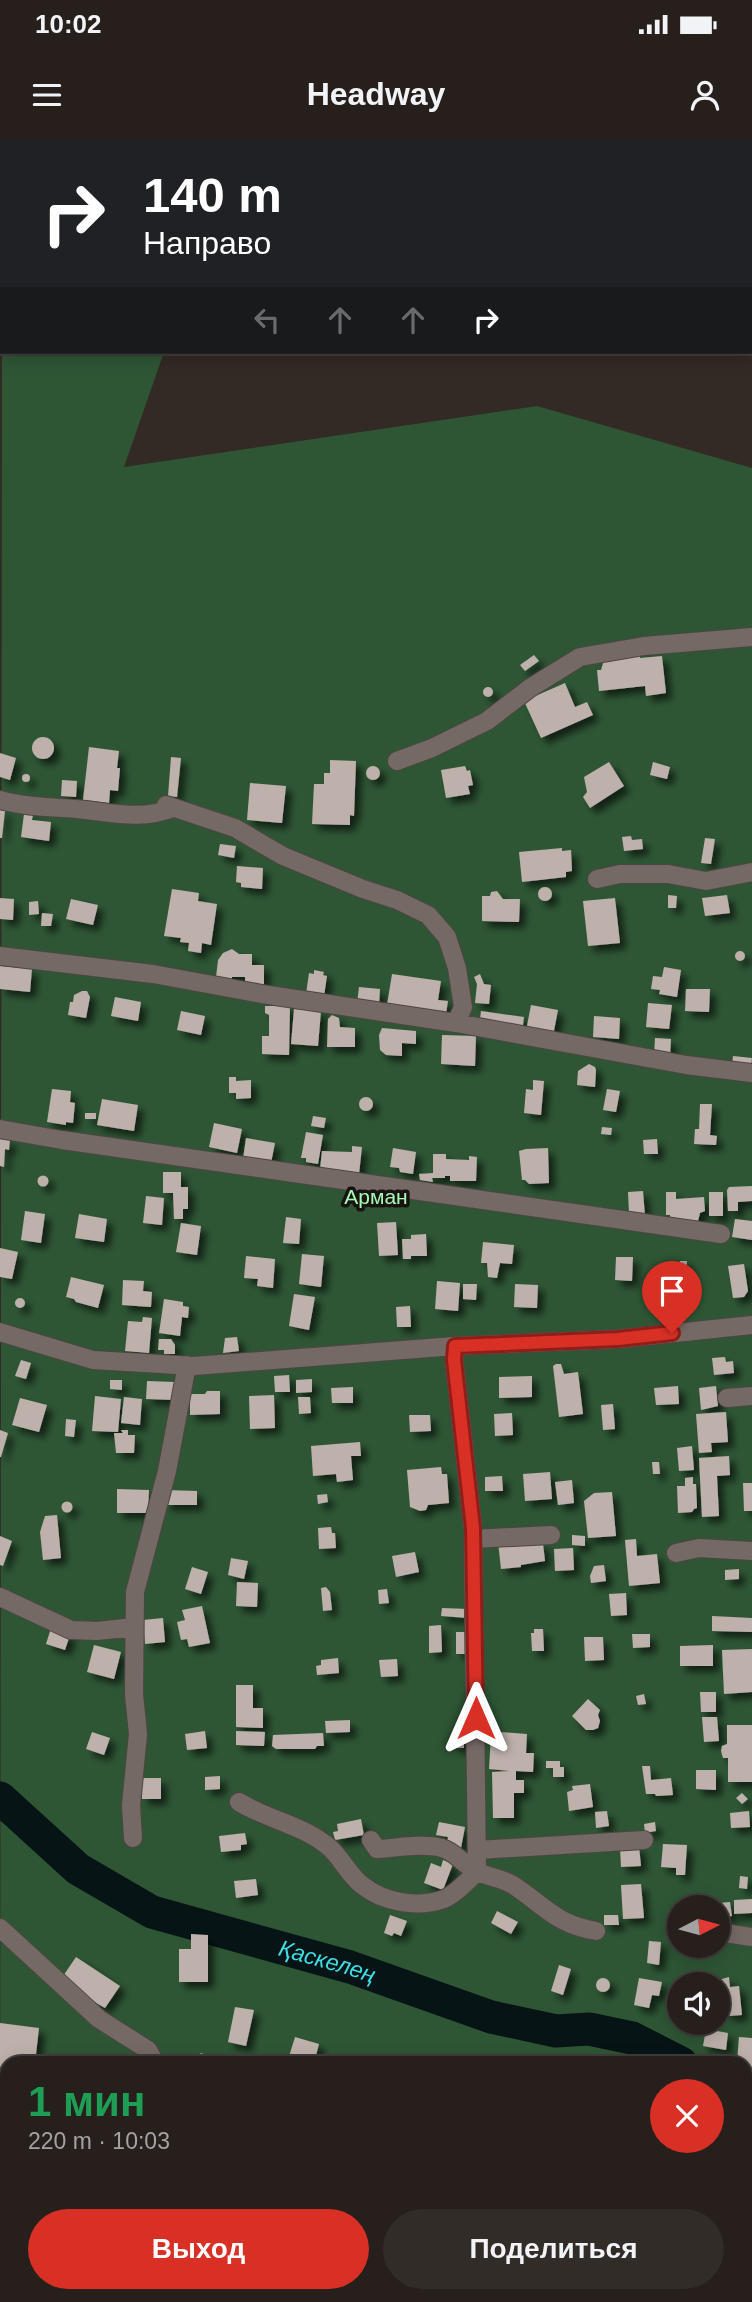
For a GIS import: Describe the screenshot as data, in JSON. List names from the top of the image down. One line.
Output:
{"water":["Қаскелең"],"parks":["Арман"],"north":"right","page":{"status":"10:02","header":"Headway","turn":["140 m","Направо"],"heading":["1 мин","220 m · 10:03"],"buttons":["Выход","Поделиться"]}}
